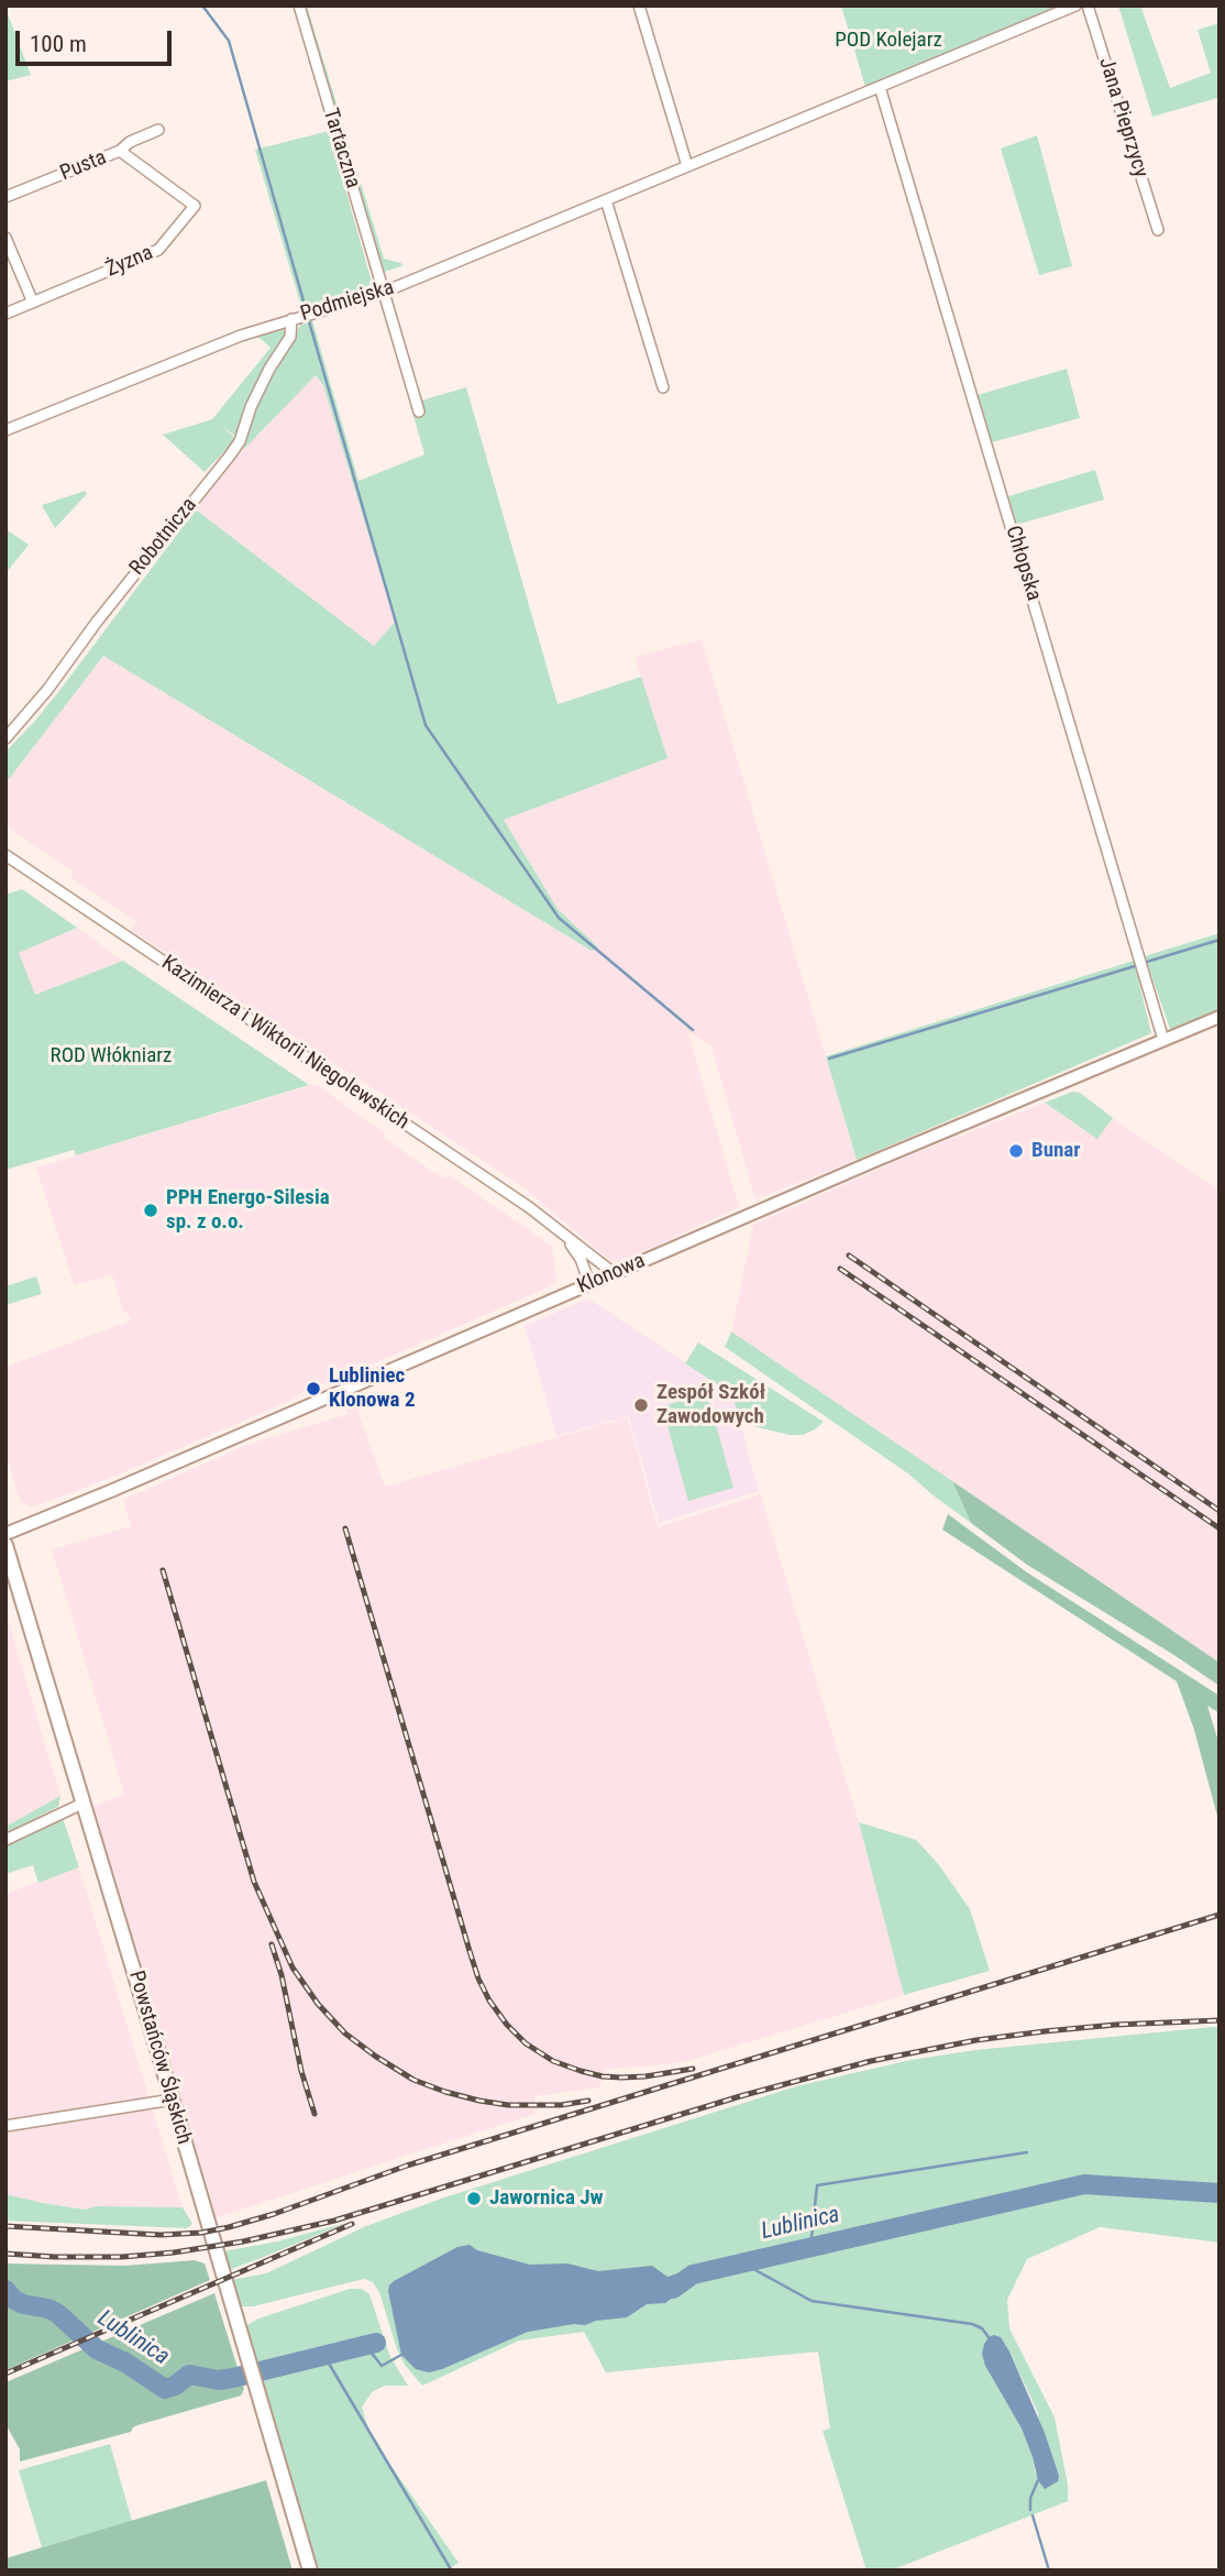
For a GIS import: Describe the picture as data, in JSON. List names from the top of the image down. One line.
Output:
{"streets":{"main road":["Powstańców Śląskich"],"street":["Jana Pieprzycy","Tartaczna","Pusta","Żyzna","Podmiejska","Robotnicza","Chłopska","Kazimierza i Wiktorii Niegolewskich","Klonowa"]},"crossings":[["Tartaczna","Podmiejska"],["Pusta","Żyzna"],["Podmiejska","Robotnicza"],["Podmiejska","Chłopska"],["Chłopska","Klonowa"],["Kazimierza i Wiktorii Niegolewskich","Klonowa"]],"water":["Lublinica"],"parks":["POD Kolejarz","ROD Włókniarz"],"places":["Bunar","PPH Energo-Silesia sp. z o.o.","Lubliniec Klonowa 2","Zespół Szkół Zawodowych","Jawornica Jw"],"scale_bar":"100 m"}
